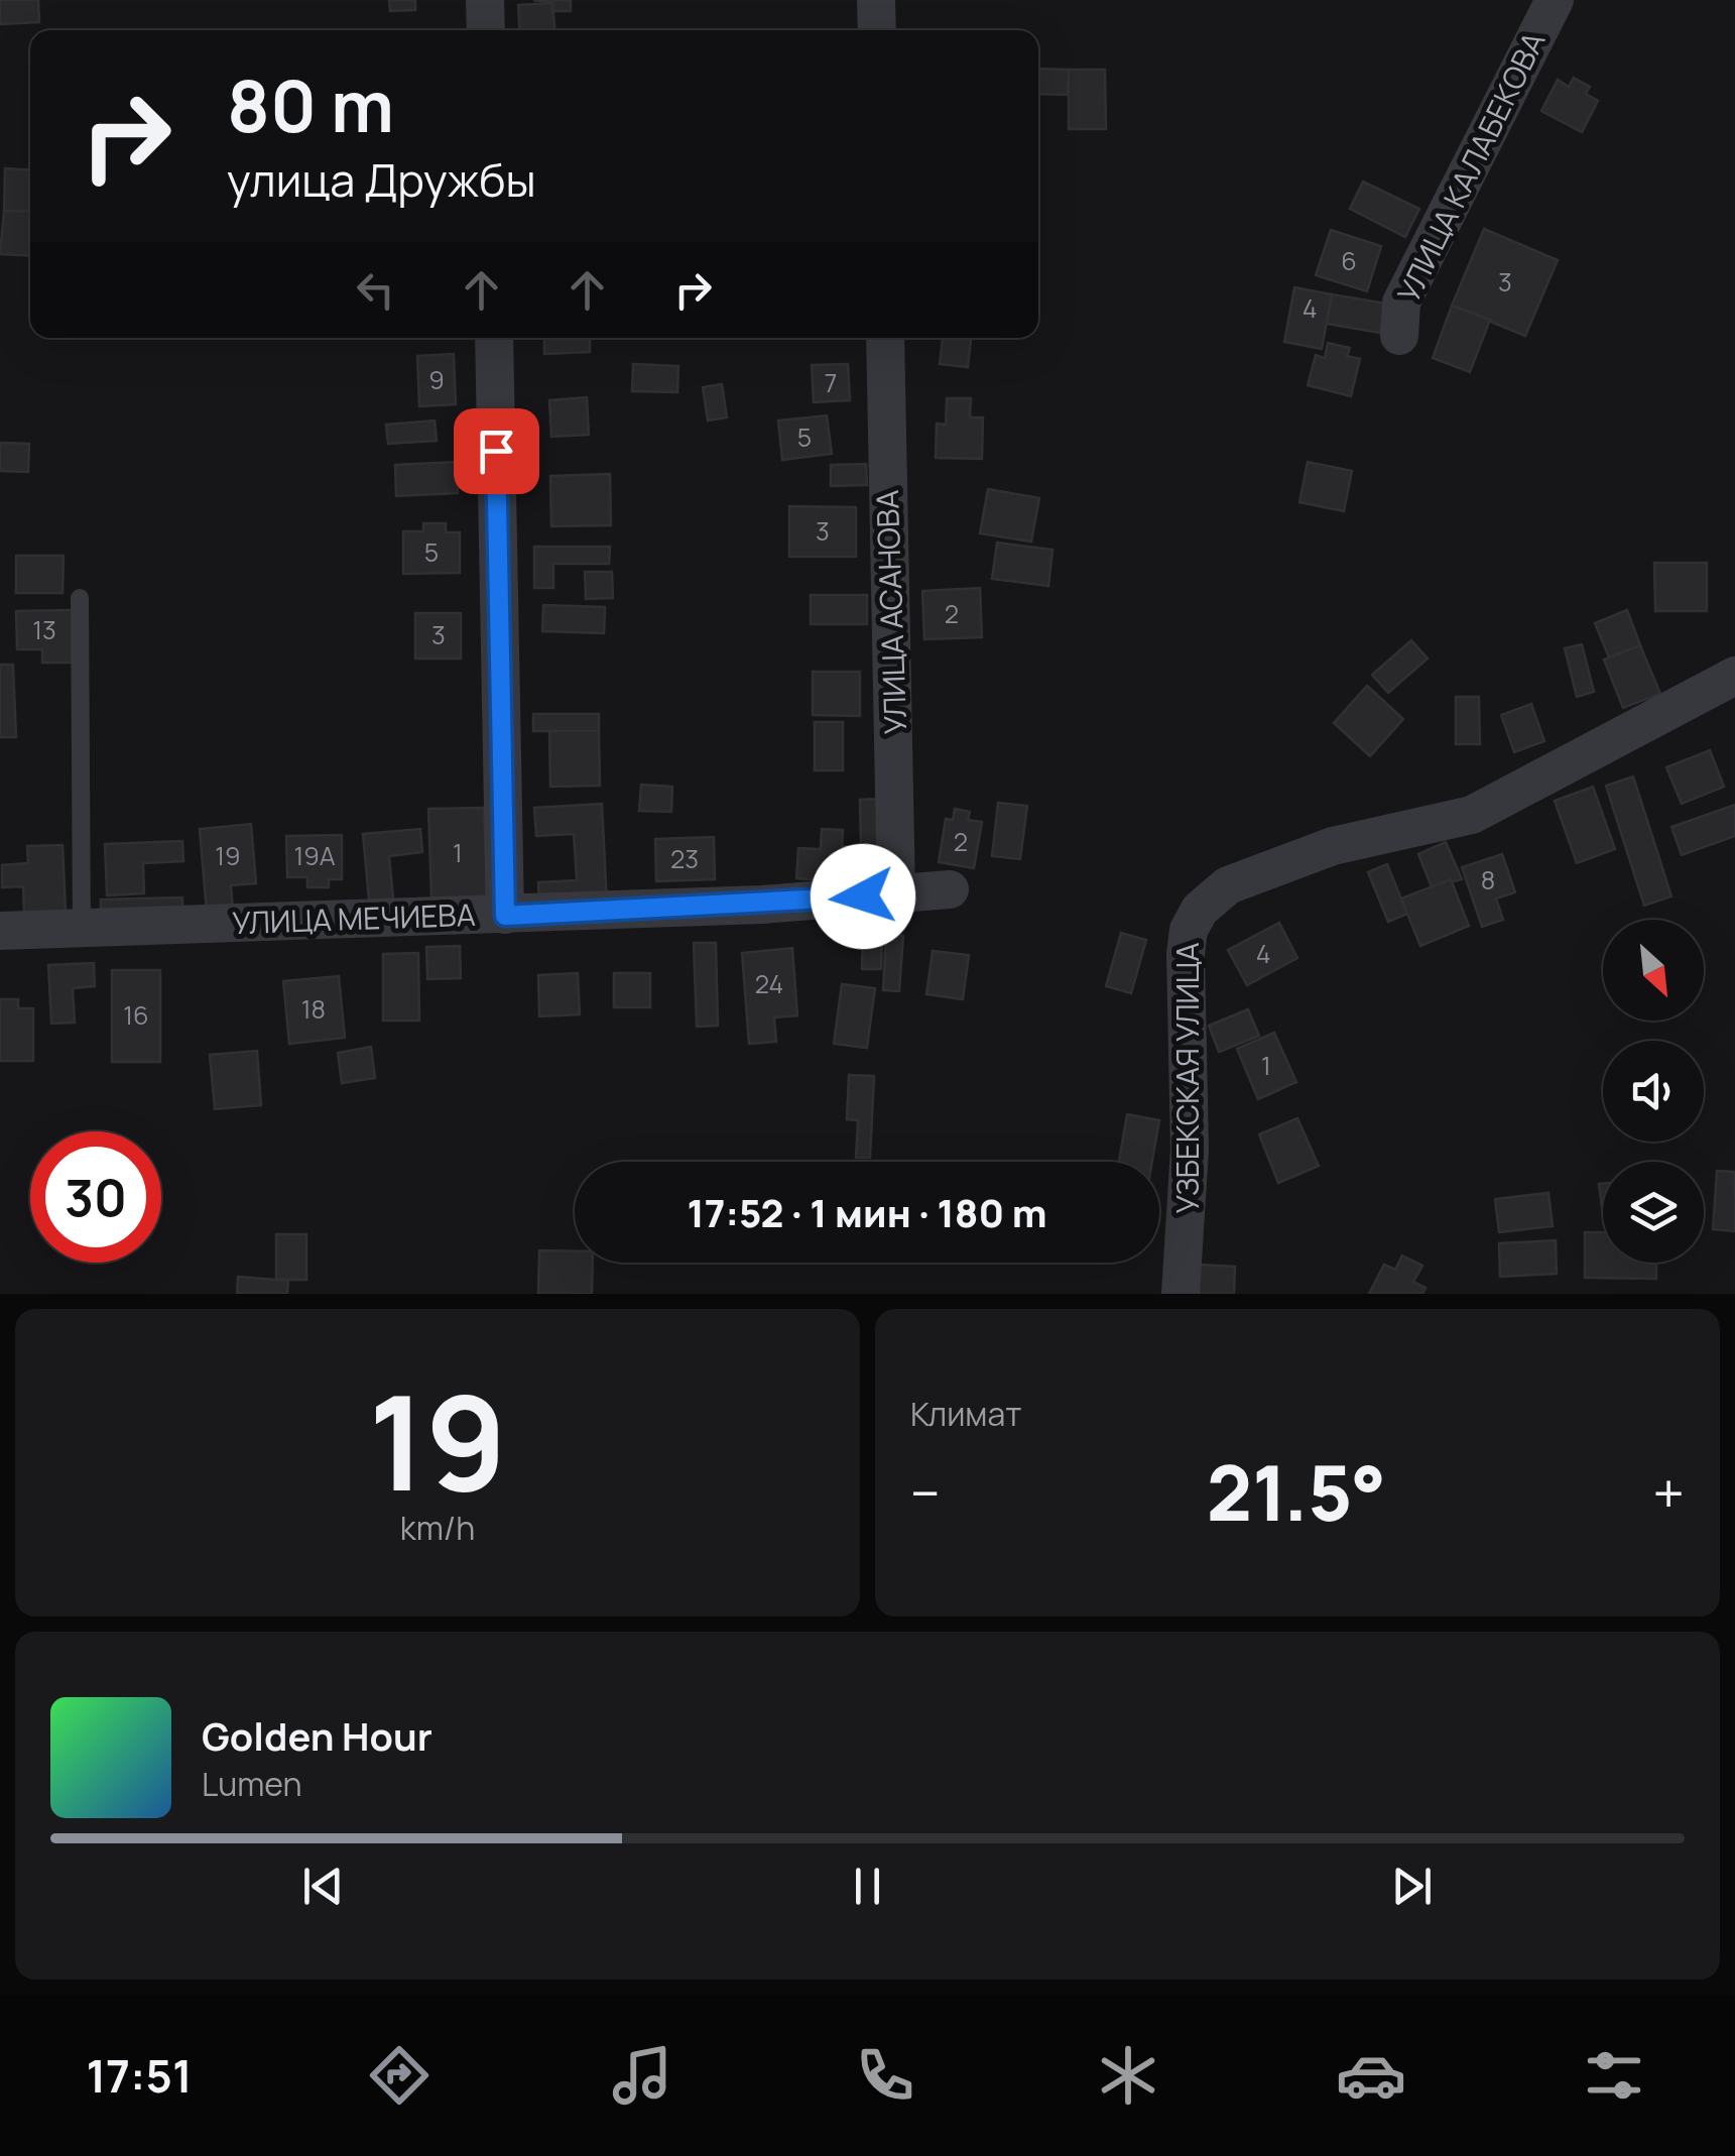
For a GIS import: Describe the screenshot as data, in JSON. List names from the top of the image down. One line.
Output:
{"streets":{"street":["УЛИЦА КАЛАБЕКОВА","УЛИЦА АСАНОВА","УЛИЦА МЕЧИЕВА","УЗБЕКСКАЯ УЛИЦА"]},"crossings":[["УЛИЦА АСАНОВА","УЛИЦА МЕЧИЕВА"]],"house_numbers":["6","3","4","9","7","5","3","5","2","13","3","2","1","19","19А","23","8","4","24","18","16","1"],"north":"bottom right","page":{"turn":["80 m","улица Дружбы"],"limit":"30","trip":"17:52 · 1 мин · 180 m","tile":[["19","km/h"],"Климат"],"heat":["−","21.5°","+"],"song":["Golden Hour","Lumen"],"tabs":"17:51"}}
